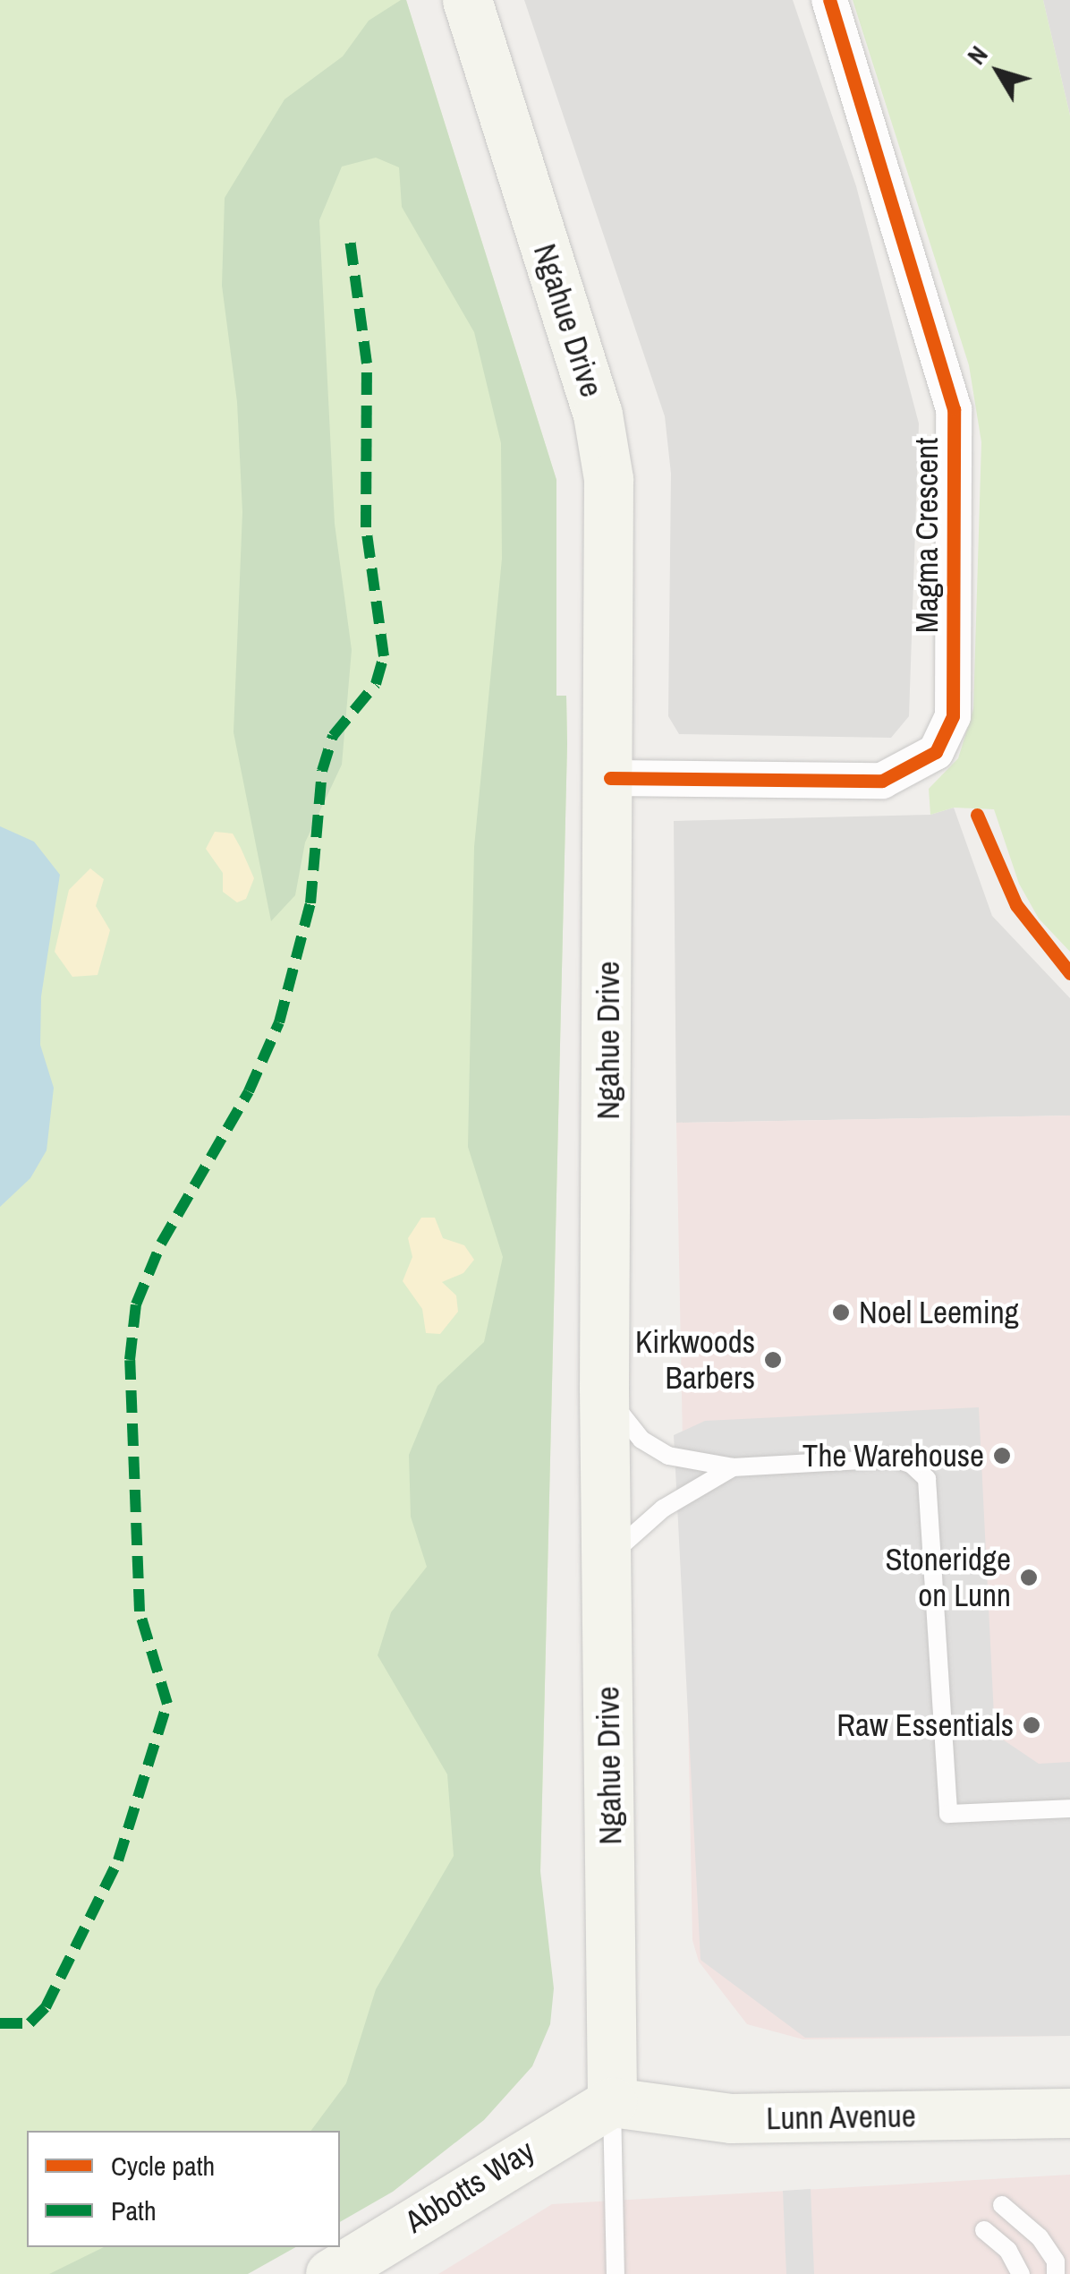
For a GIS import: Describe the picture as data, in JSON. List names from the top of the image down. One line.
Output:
{"streets":{"main road":["Ngahue Drive","Lunn Avenue","Abbotts Way"],"street":["Magma Crescent"]},"crossings":[["Ngahue Drive","Magma Crescent"],["Ngahue Drive","Lunn Avenue"],["Ngahue Drive","Abbotts Way"],["Lunn Avenue","Abbotts Way"]],"places":["Noel Leeming","Kirkwoods Barbers","The Warehouse","Stoneridge on Lunn","Raw Essentials"],"legend":["Cycle path","Path"],"north":"top left"}
